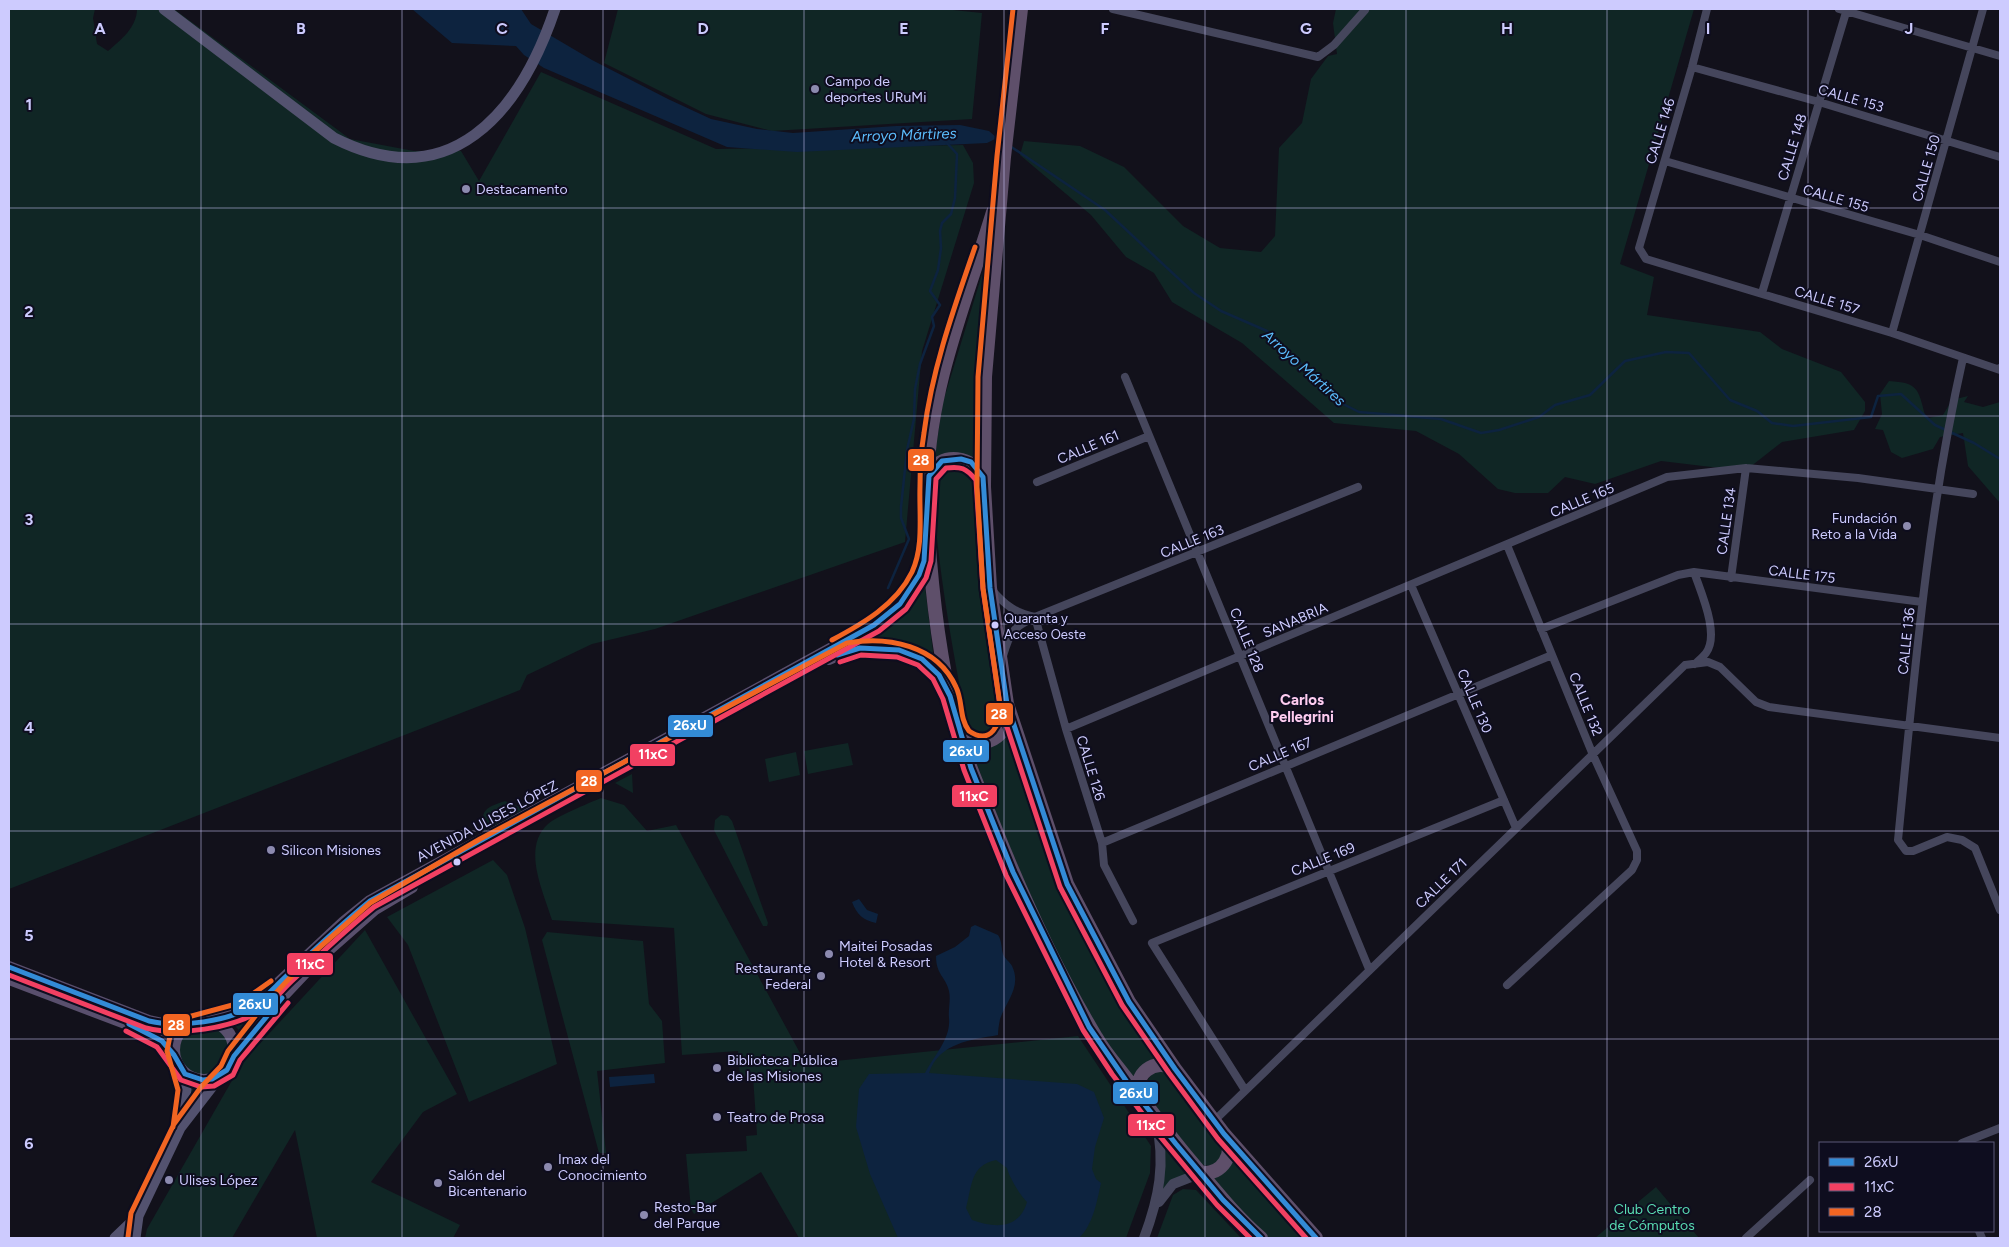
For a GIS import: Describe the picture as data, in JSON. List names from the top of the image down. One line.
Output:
{"streets":{"main road":["AVENIDA ULISES LÓPEZ"],"street":["CALLE 153","CALLE 146","CALLE 148","CALLE 150","CALLE 155","CALLE 157","CALLE 161","CALLE 165","CALLE 134","CALLE 163","CALLE 175","SANABRIA","CALLE 128","CALLE 136","CALLE 130","CALLE 132","CALLE 167","CALLE 126","CALLE 169","CALLE 171"]},"crossings":[["CALLE 153","CALLE 146"],["CALLE 153","CALLE 148"],["CALLE 153","CALLE 150"],["CALLE 146","CALLE 155"],["CALLE 146","CALLE 157"],["CALLE 148","CALLE 155"],["CALLE 148","CALLE 157"],["CALLE 150","CALLE 155"],["CALLE 150","CALLE 157"],["CALLE 157","CALLE 136"],["CALLE 161","CALLE 128"],["CALLE 165","CALLE 134"],["CALLE 165","SANABRIA"],["CALLE 165","CALLE 136"],["CALLE 165","CALLE 132"],["CALLE 134","CALLE 175"],["CALLE 163","CALLE 128"],["CALLE 163","CALLE 126"],["CALLE 175","CALLE 136"],["CALLE 175","CALLE 132"],["SANABRIA","CALLE 128"],["SANABRIA","CALLE 130"],["SANABRIA","CALLE 132"],["SANABRIA","CALLE 126"],["CALLE 128","CALLE 167"],["CALLE 128","CALLE 169"],["CALLE 128","CALLE 171"],["CALLE 130","CALLE 167"],["CALLE 130","CALLE 169"],["CALLE 130","CALLE 171"],["CALLE 132","CALLE 167"],["CALLE 132","CALLE 171"],["CALLE 167","CALLE 126"],["CALLE 169","CALLE 171"]],"districts":["Carlos Pellegrini"],"water":["Arroyo Mártires"],"parks":["Club Centro de Cómputos"],"places":["Campo de deportes URuMi","Destacamento","Fundación Reto a la Vida","Quaranta y Acceso Oeste","Silicon Misiones","Maitei Posadas Hotel & Resort","Restaurante Federal","Biblioteca Pública de las Misiones","Teatro de Prosa","Imax del Conocimiento","Ulises López","Salón del Bicentenario","Resto-Bar del Parque"],"lines":["transit line 28","transit line 26xU","transit line 11xC"],"legend":["26xU","11xC","28"],"grid":{"columns":["A","B","C","D","E","F","G","H","I","J"],"rows":["1","2","3","4","5","6"]}}
